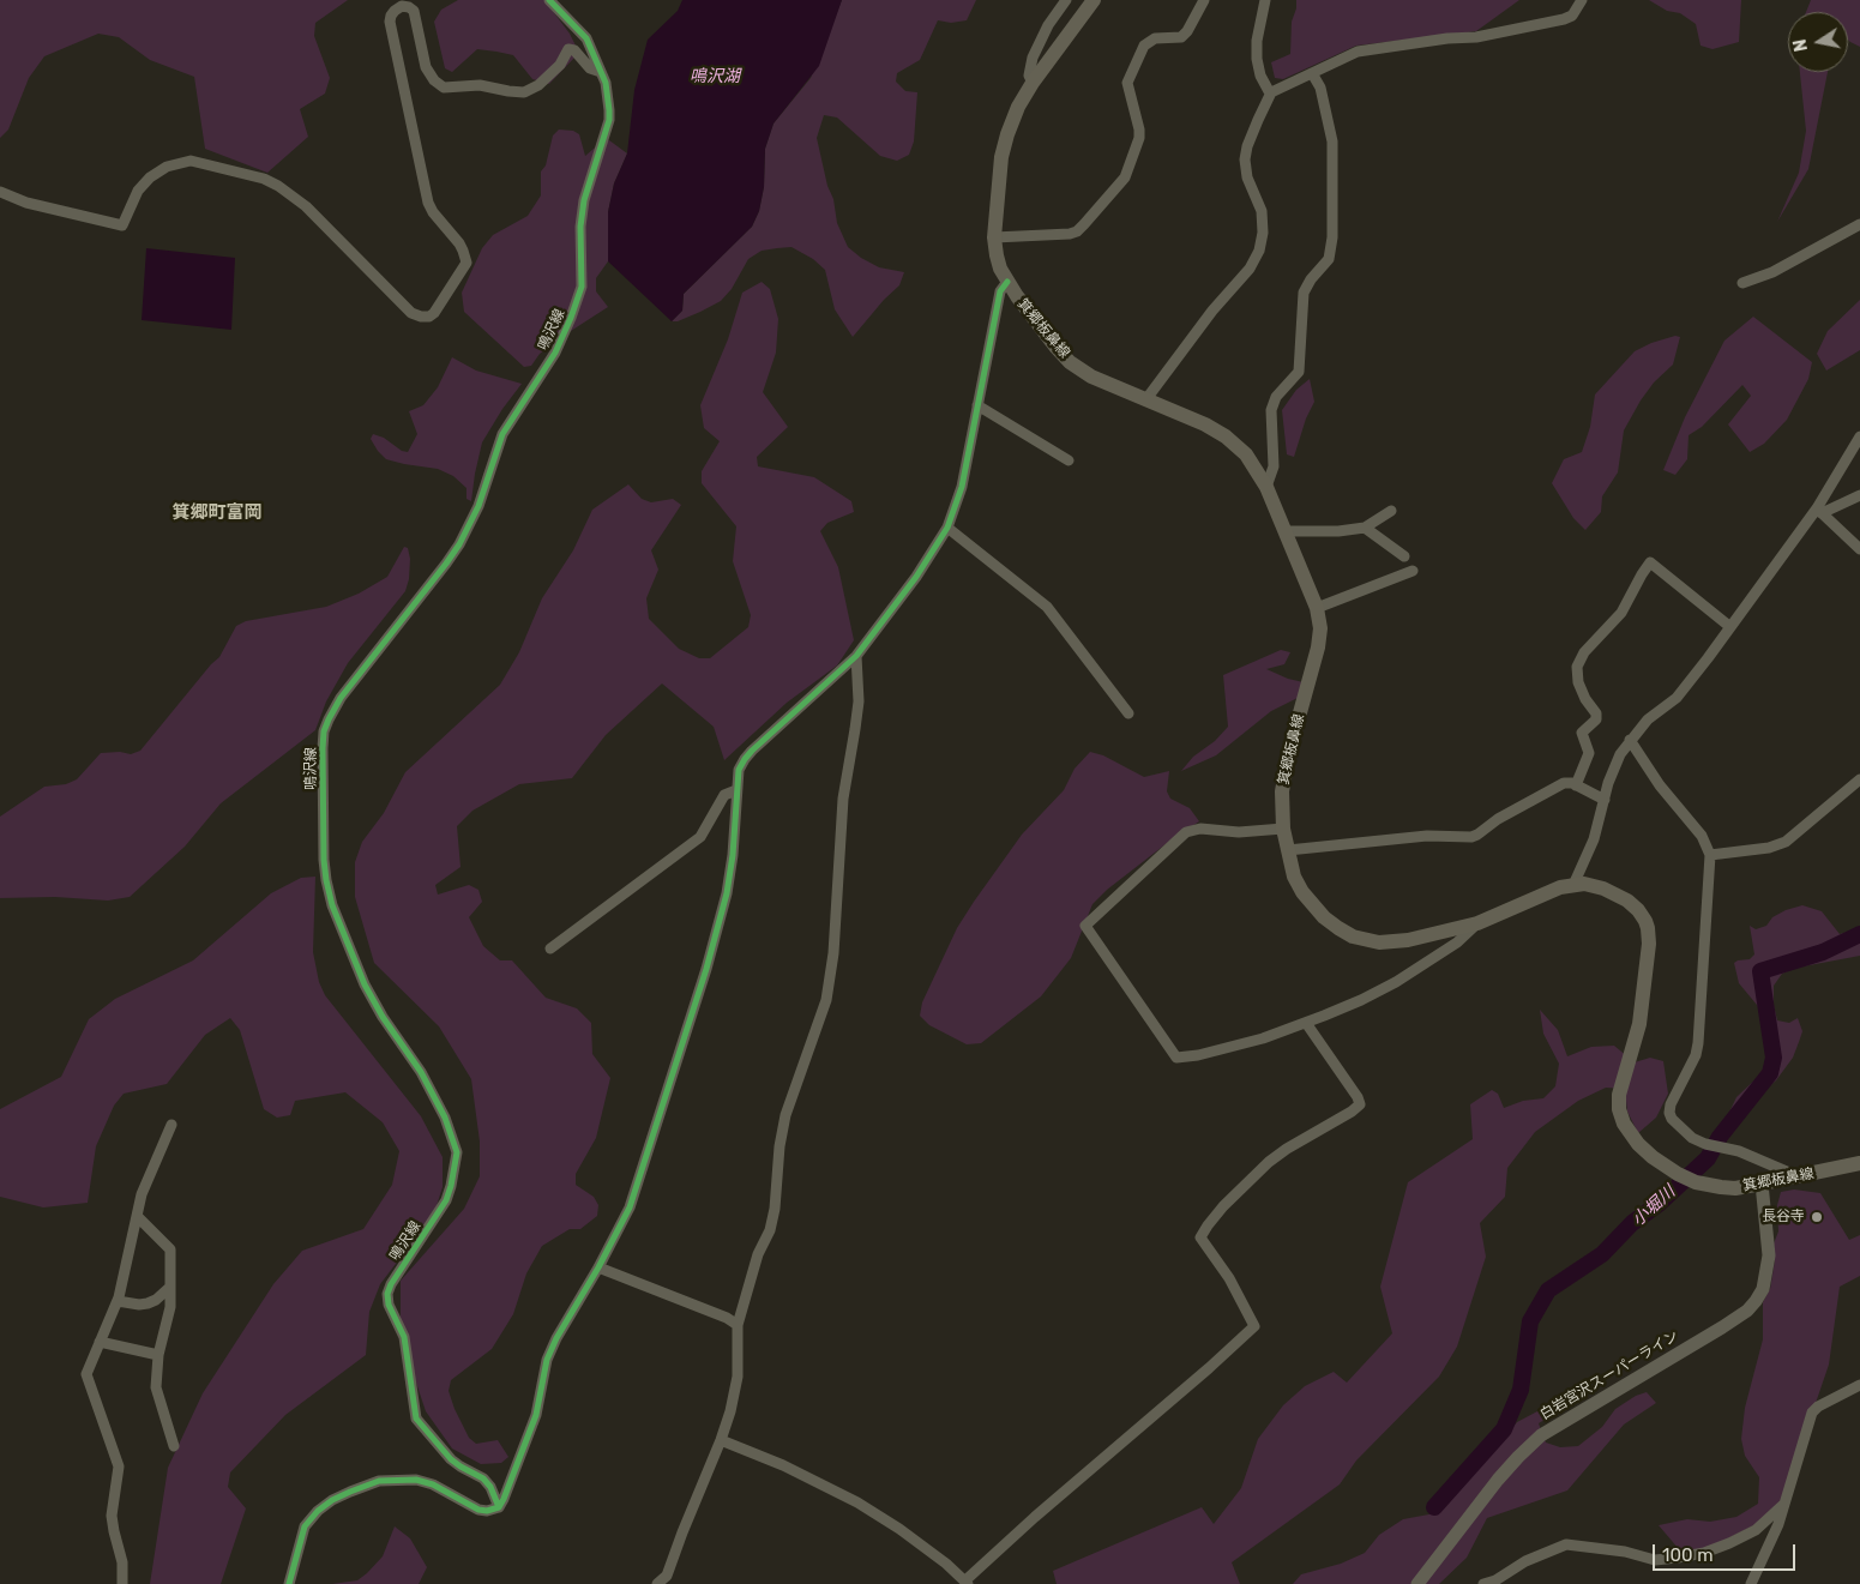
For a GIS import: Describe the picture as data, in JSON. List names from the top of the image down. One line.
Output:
{"streets":{"main road":["箕郷板鼻線"],"street":["鳴沢線","白岩宮沢スーパーライン"]},"crossings":[["箕郷板鼻線","白岩宮沢スーパーライン"]],"districts":["箕郷町富岡"],"water":["鳴沢湖","小堀川"],"places":["長谷寺"],"scale_bar":"100 m","north":"left"}
